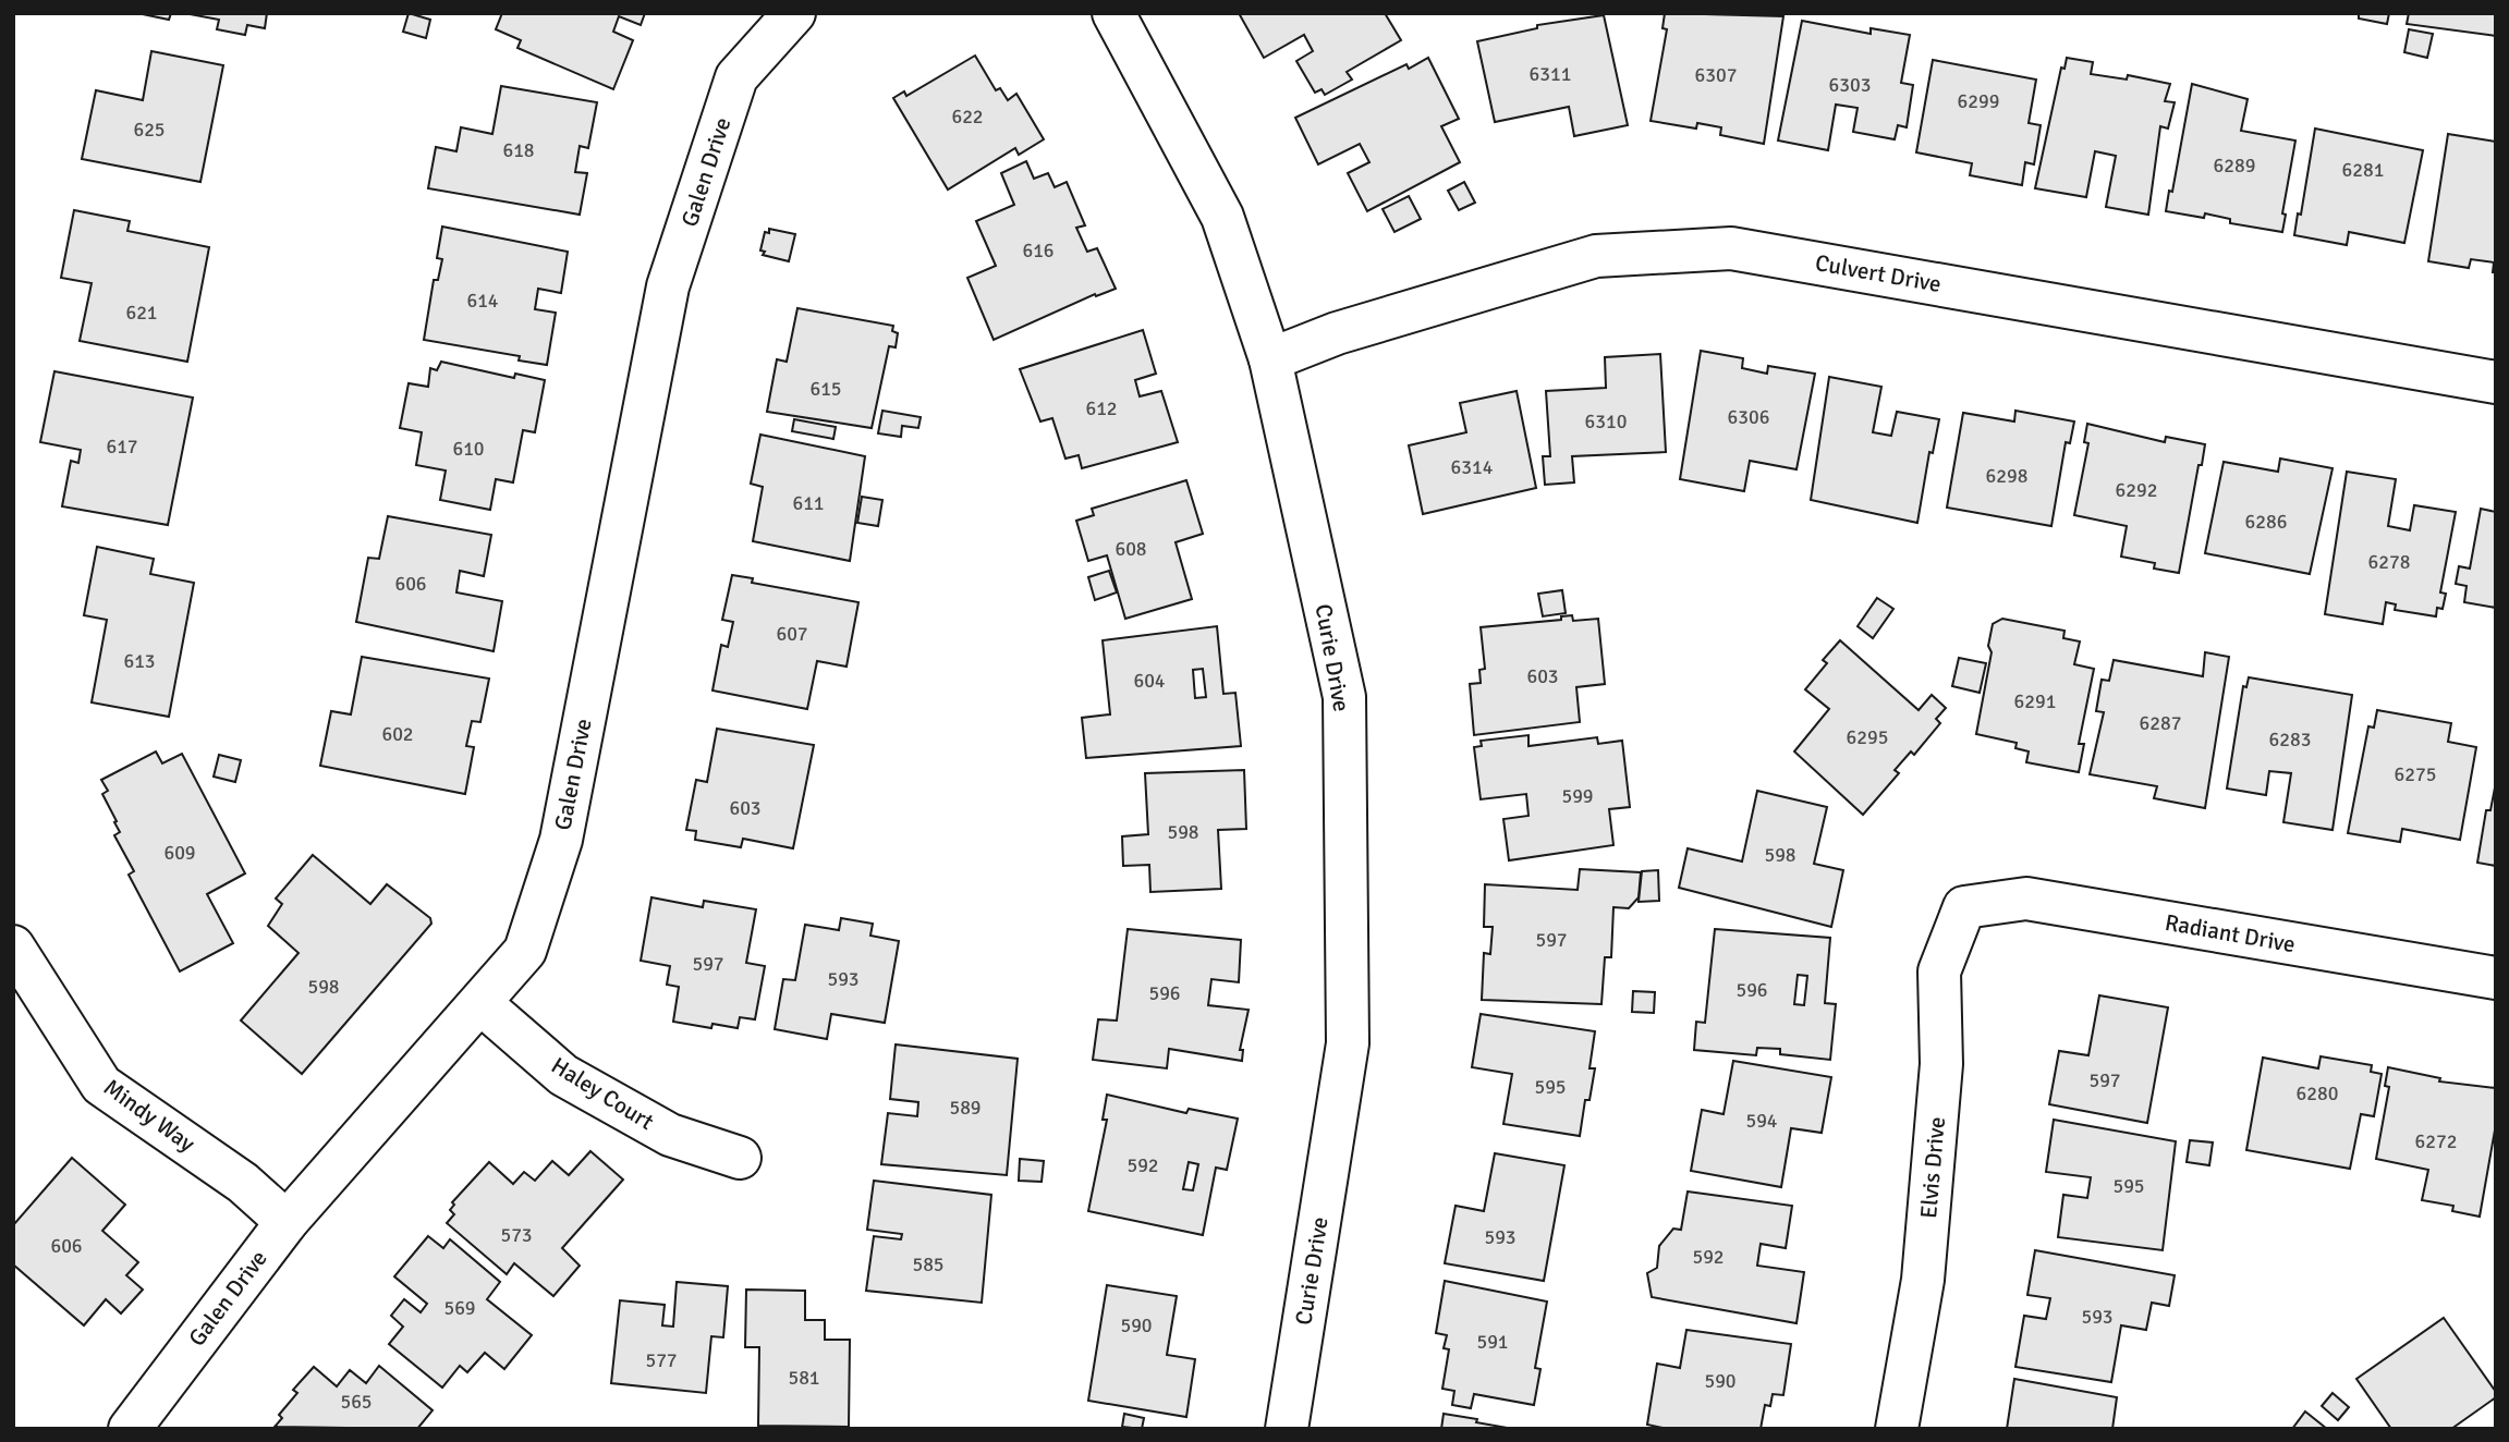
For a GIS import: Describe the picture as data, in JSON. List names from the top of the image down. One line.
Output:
{"streets":{"street":["Galen Drive","Culvert Drive","Curie Drive","Radiant Drive","Haley Court","Mindy Way","Elvis Drive"]},"crossings":[["Galen Drive","Haley Court"],["Galen Drive","Mindy Way"],["Culvert Drive","Curie Drive"],["Radiant Drive","Elvis Drive"]],"house_numbers":["6311","6307","6303","6299","622","625","618","6289","6281","616","614","621","615","612","6306","6310","617","610","6314","6298","6292","611","6286","608","6278","606","607","613","603","604","6291","6287","602","6295","6283","6275","599","603","598","609","598","597","597","593","598","596","596","597","595","6280","589","594","6272","592","595","573","593","606","592","585","569","593","590","591","577","581","590","565"]}
